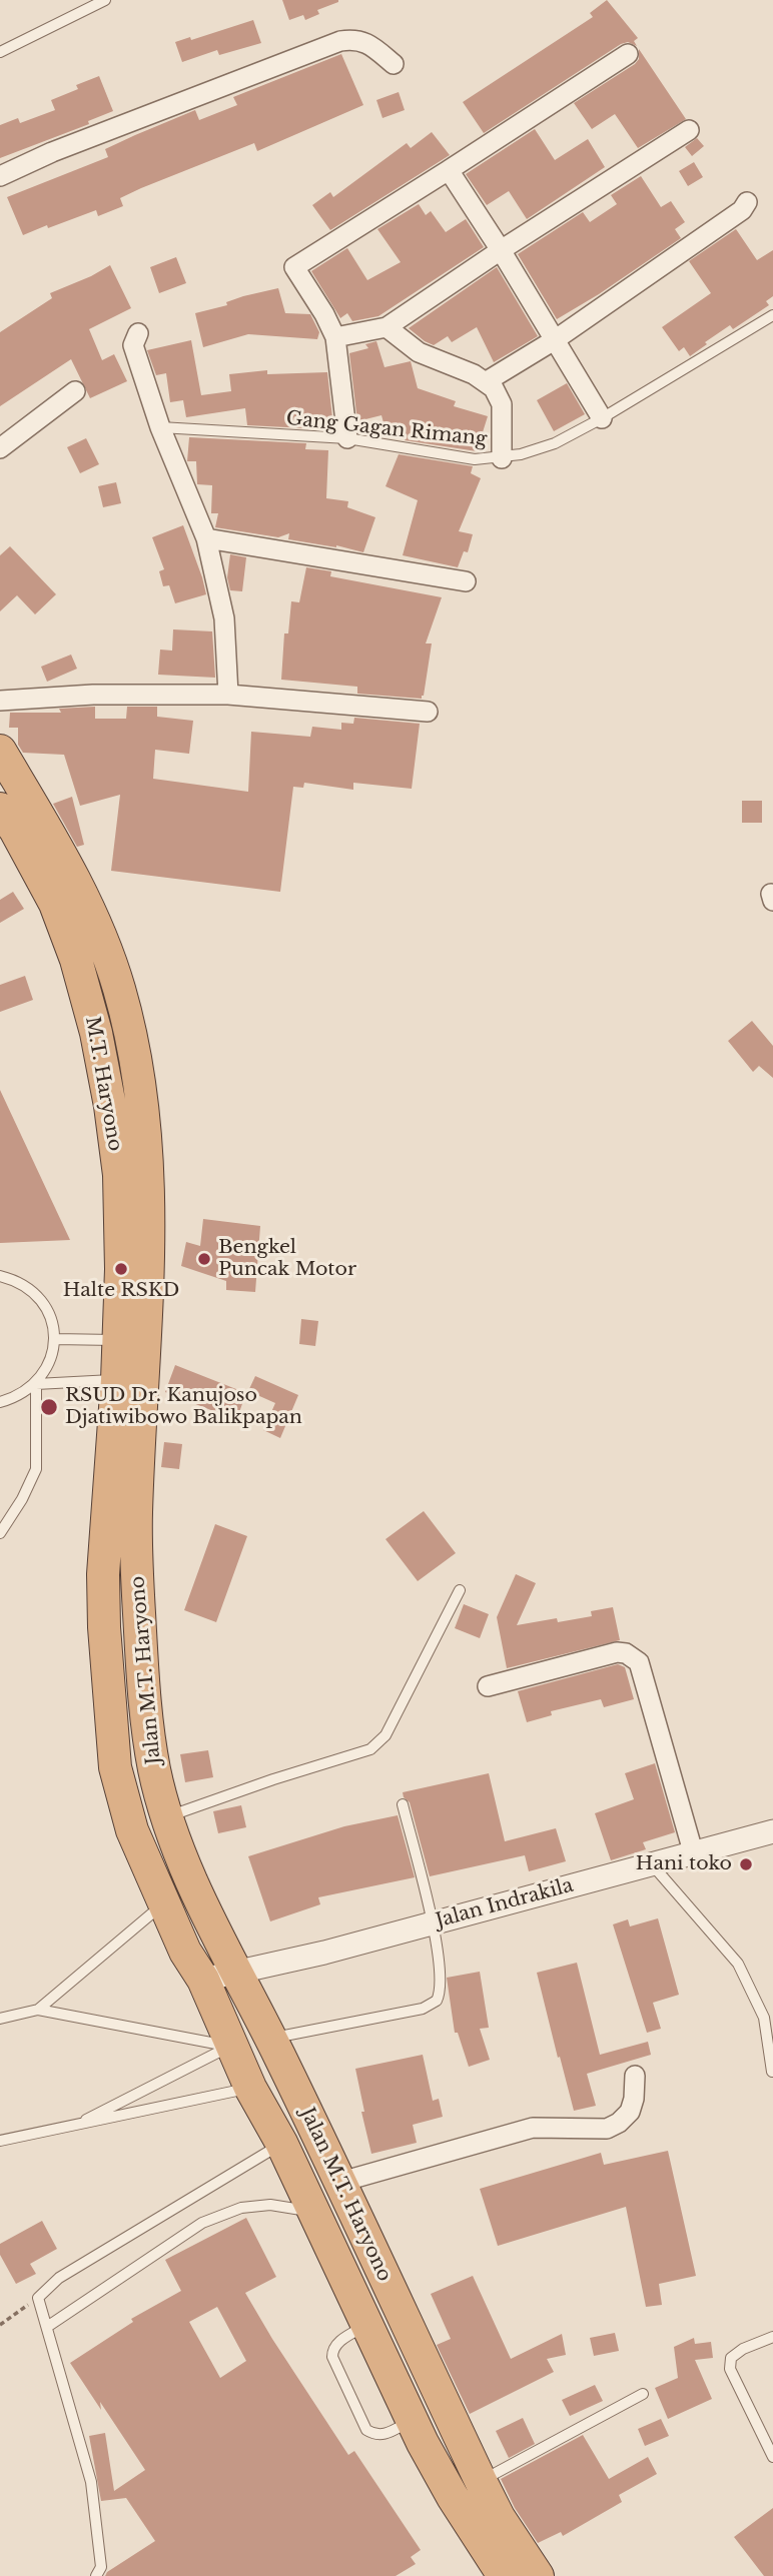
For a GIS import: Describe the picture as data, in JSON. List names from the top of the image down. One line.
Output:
{"streets":{"highway":["M.T. Haryono","Jalan M.T. Haryono"],"street":["Jalan Indrakila"],"lane":["Gang Gagan Rimang"]},"crossings":[["M.T. Haryono","Jalan M.T. Haryono"],["Jalan M.T. Haryono","Jalan Indrakila"]],"places":["Bengkel Puncak Motor","Halte RSKD","RSUD Dr. Kanujoso Djatiwibowo Balikpapan","Hani toko"]}
